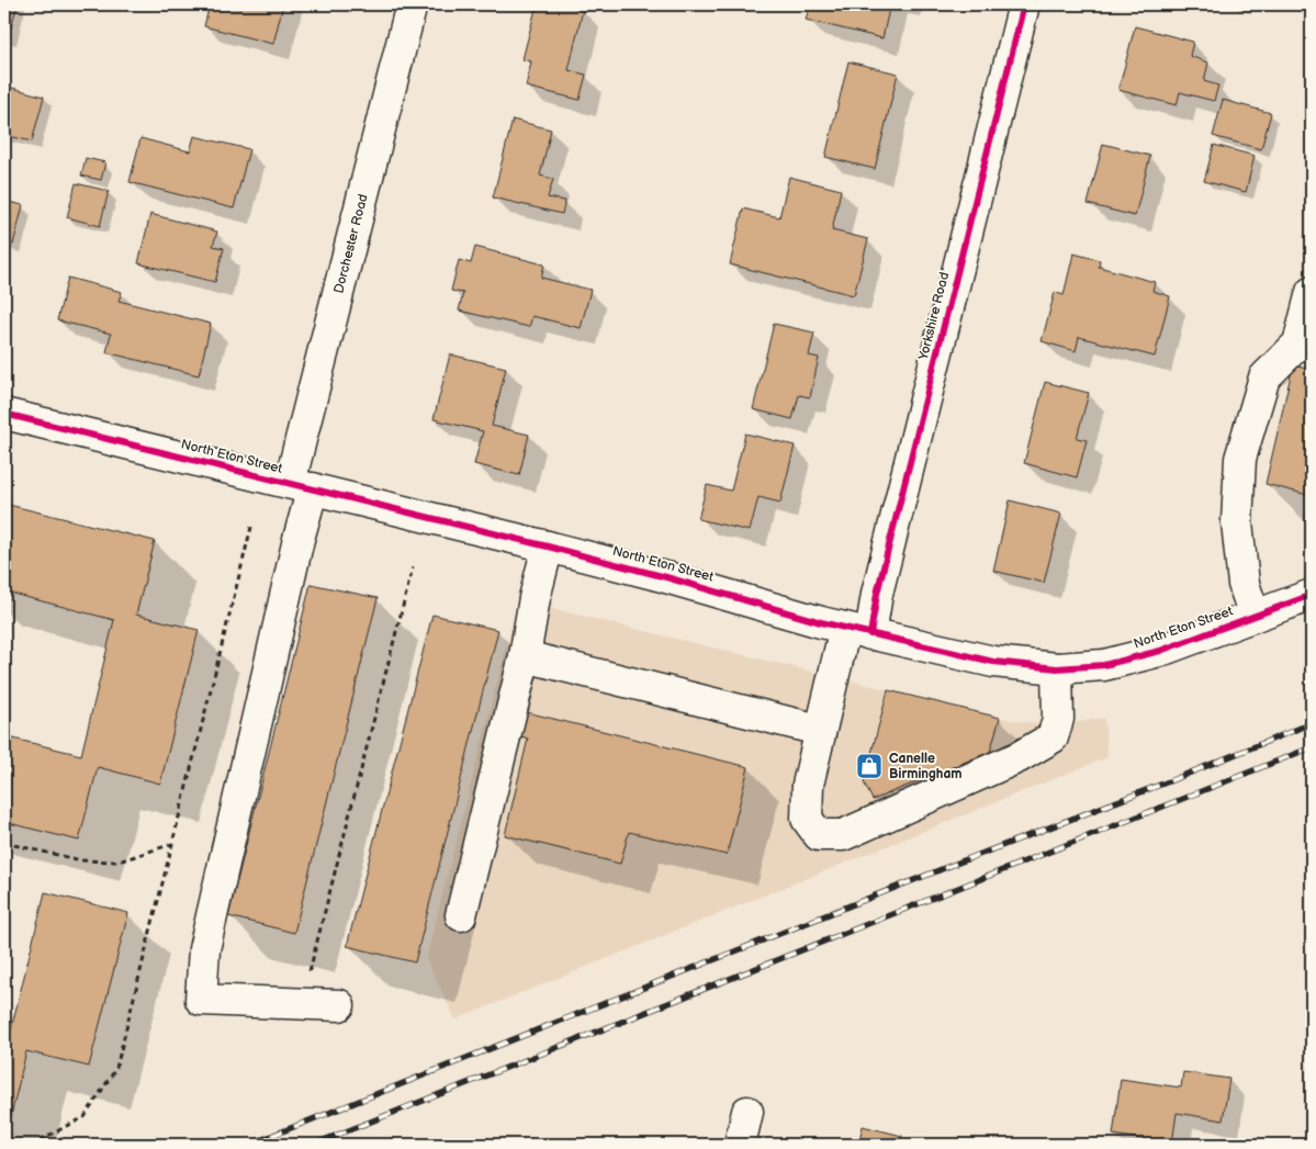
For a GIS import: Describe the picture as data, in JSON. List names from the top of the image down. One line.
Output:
{"streets":{"street":["Dorchester Road","Yorkshire Road","North Eton Street"]},"crossings":[["Dorchester Road","North Eton Street"],["Yorkshire Road","North Eton Street"]],"places":{"shop":["Canelle Birmingham"]}}
